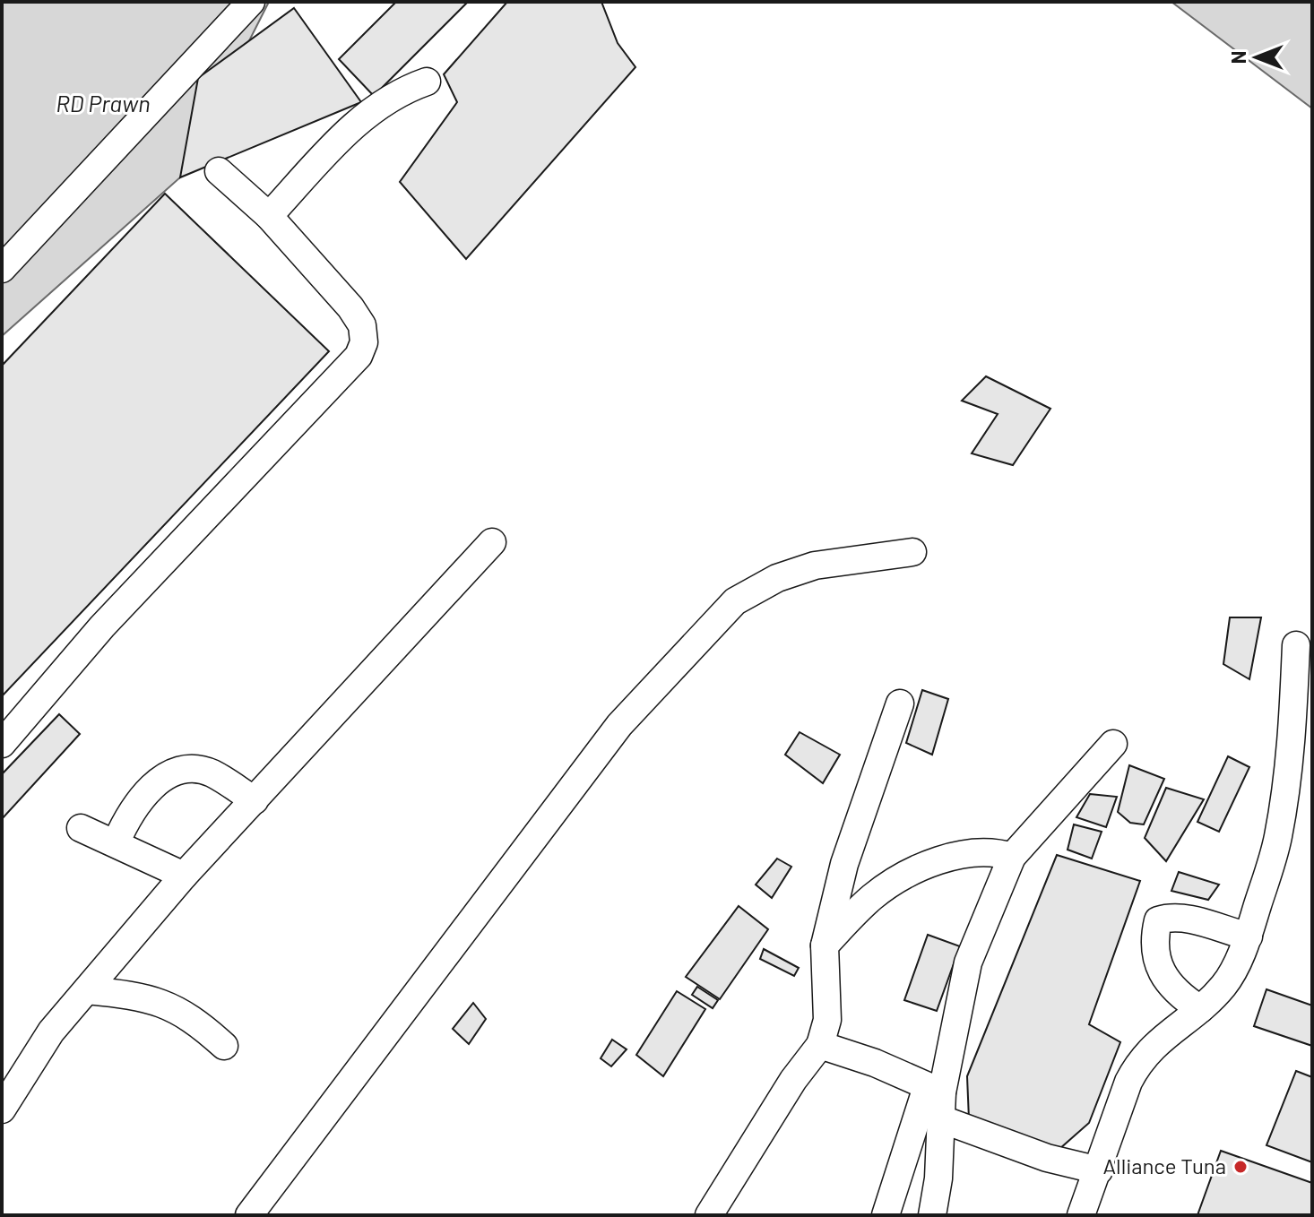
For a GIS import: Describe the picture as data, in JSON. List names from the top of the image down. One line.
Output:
{"water":["RD Prawn"],"places":["Alliance Tuna"],"north":"left"}
